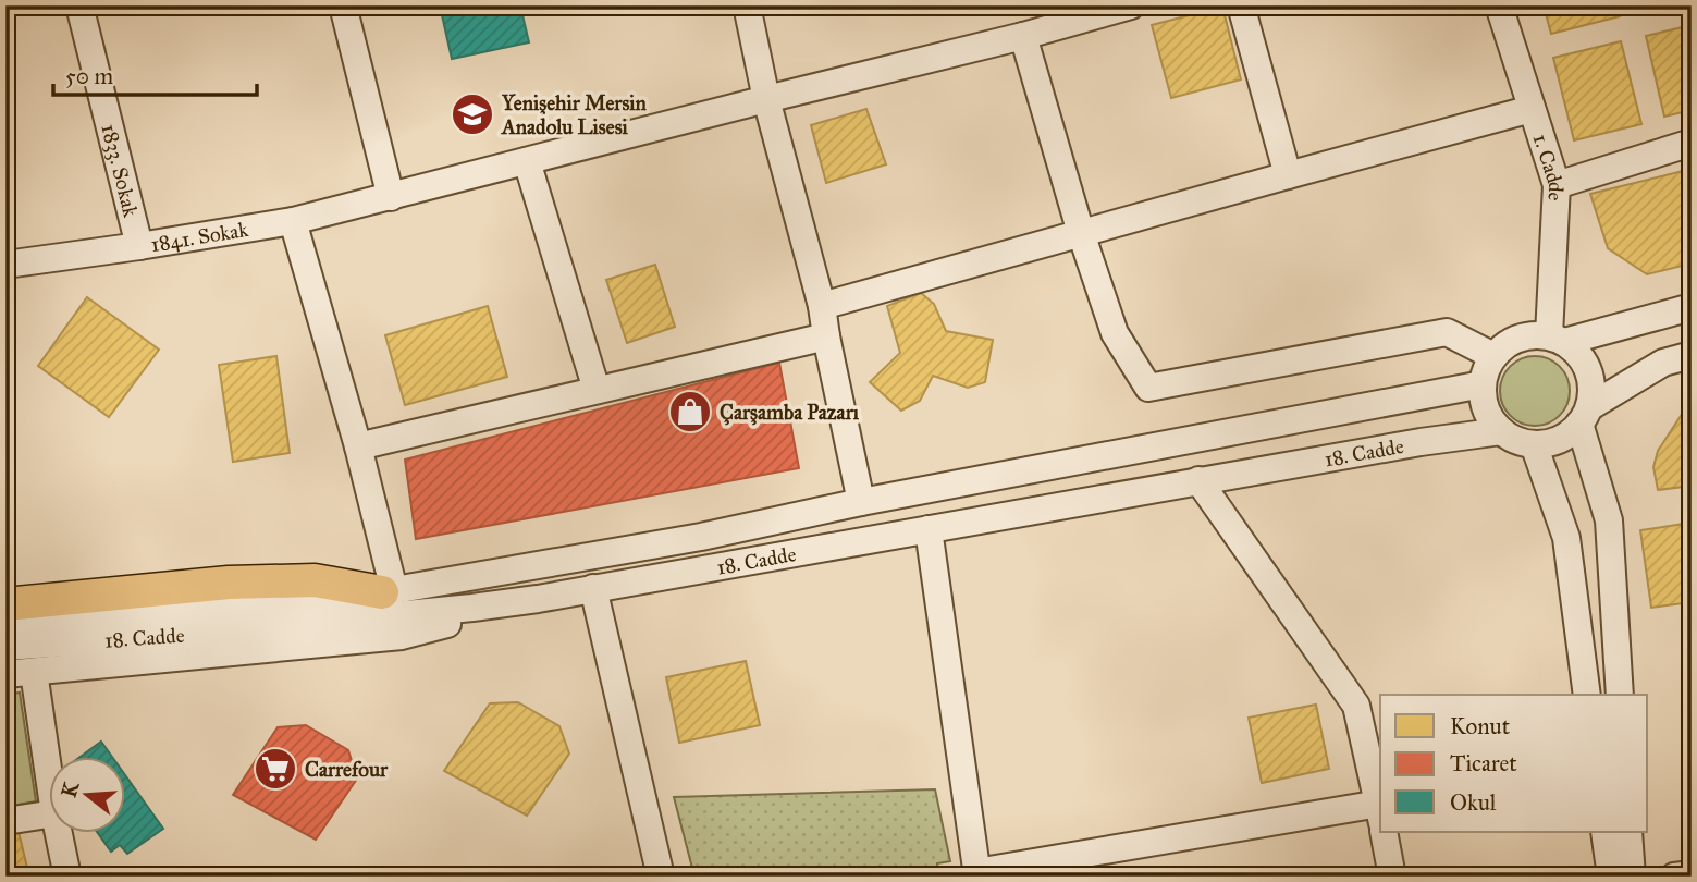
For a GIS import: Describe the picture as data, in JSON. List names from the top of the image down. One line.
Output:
{"streets":{"street":["1. Cadde","1833. Sokak","1841. Sokak","18. Cadde"]},"crossings":[["1. Cadde","18. Cadde"],["1833. Sokak","1841. Sokak"]],"places":{"school or university":["Yenişehir Mersin Anadolu Lisesi"],"shop":["Çarşamba Pazarı"],"supermarket":["Carrefour"]},"legend":["Konut","Ticaret","Okul"],"scale_bar":"50 m","north":"left"}
